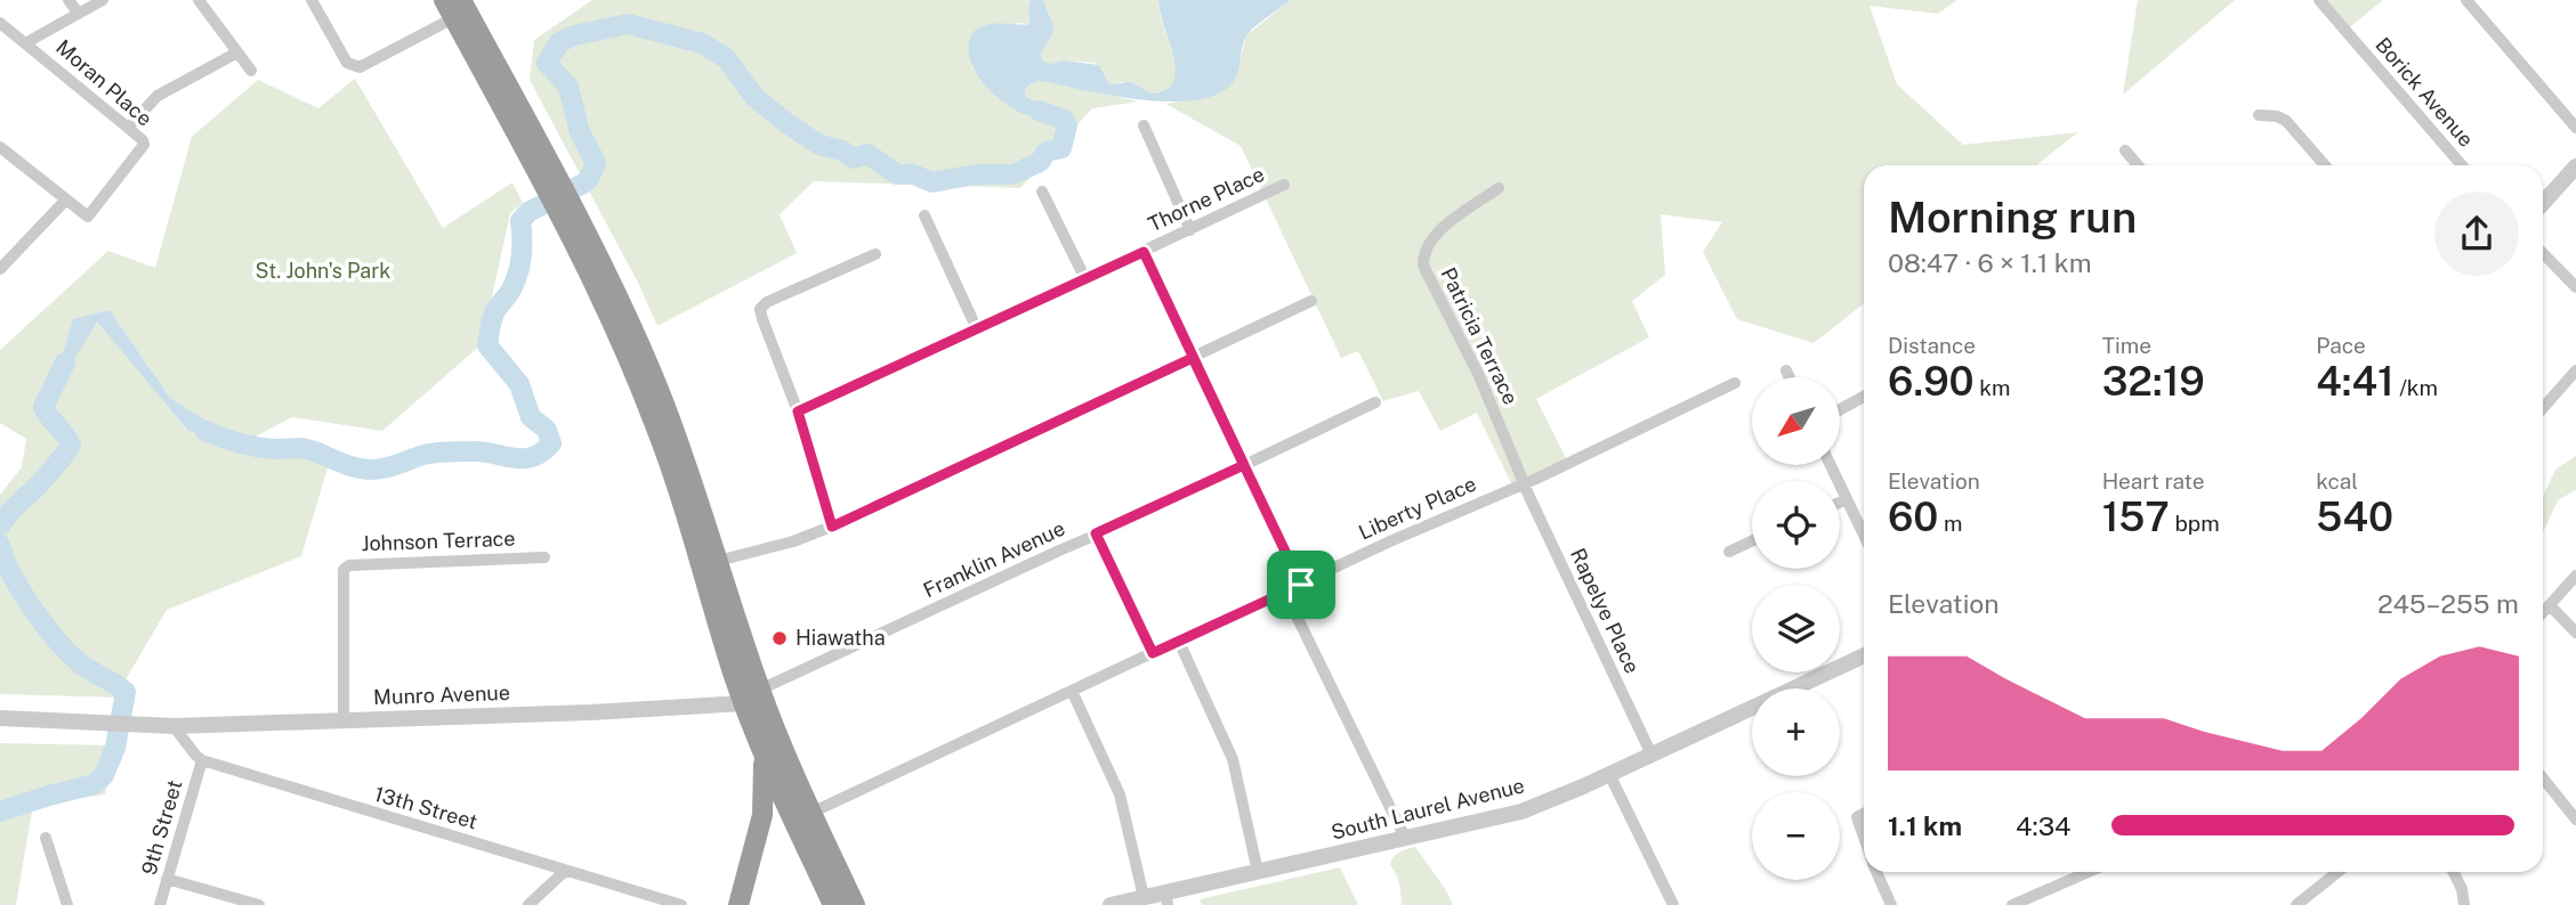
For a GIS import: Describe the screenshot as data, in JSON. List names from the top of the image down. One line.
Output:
{"streets":{"street":["Moran Place","Borick Avenue","Thorne Place","Patricia Terrace","Liberty Place","Johnson Terrace","Franklin Avenue","Rapelye Place","Munro Avenue","13th Street","South Laurel Avenue","9th Street"]},"crossings":[["Patricia Terrace","Liberty Place"],["Patricia Terrace","Rapelye Place"],["Liberty Place","Rapelye Place"],["Johnson Terrace","Munro Avenue"],["Rapelye Place","South Laurel Avenue"],["13th Street","9th Street"]],"parks":["St. John's Park"],"places":["Hiawatha"],"north":"bottom left","page":{"heading":["Morning run","08:47 · 6 × 1.1 km"],"stats":[["Distance","6.90 km"],["Time","32:19"],["Pace","4:41 /km"],["Elevation","60 m"],["Heart rate","157 bpm"],["kcal","540"]],"map_buttons":["+","−"],"chart":["Elevation","245–255 m"],"list":[{"name":"1.1 km","note":"4:34"}]}}
